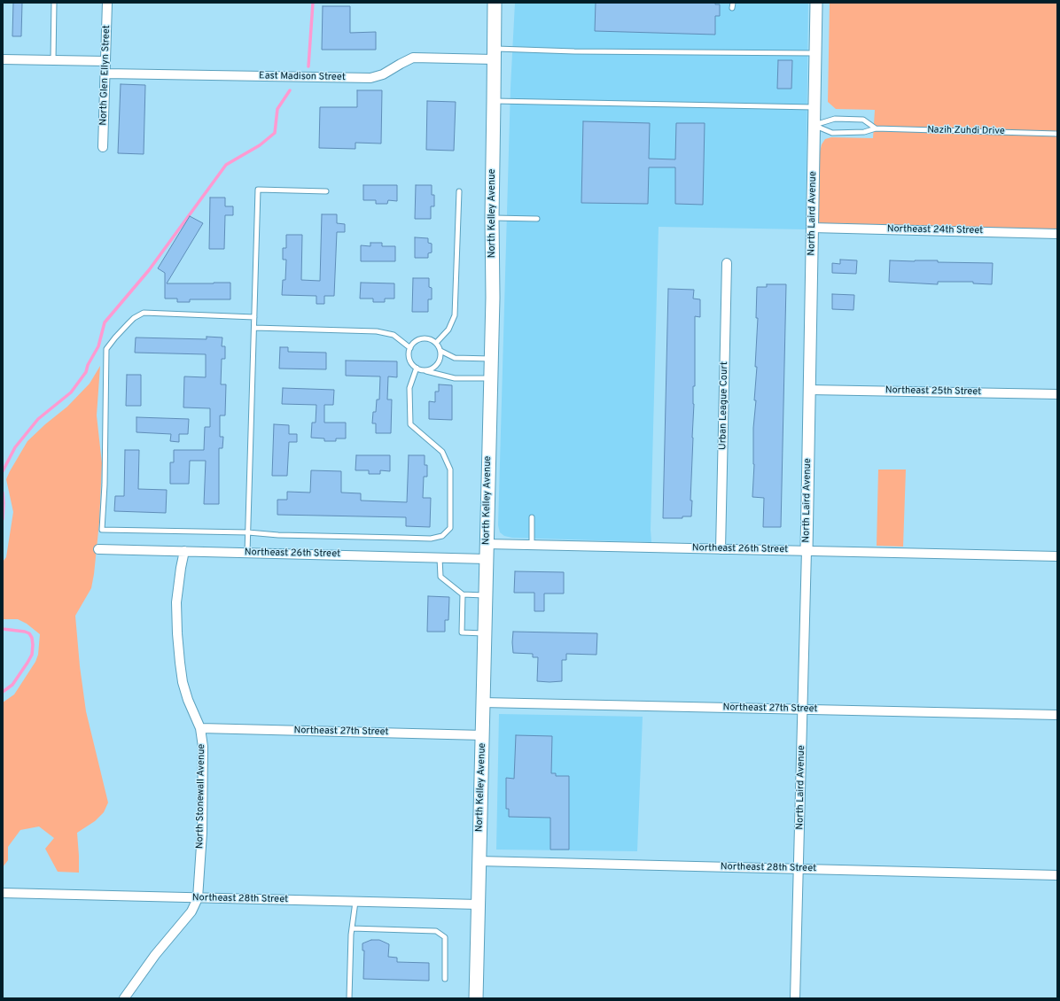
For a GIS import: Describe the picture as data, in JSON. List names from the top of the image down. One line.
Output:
{"streets":{"main road":["North Kelley Avenue"],"street":["North Glen Ellyn Street","East Madison Street","North Laird Avenue","Northeast 24th Street","Northeast 25th Street","Urban League Court","Northeast 26th Street","Northeast 27th Street","North Stonewall Avenue","Northeast 28th Street"],"lane":["Nazih Zuhdi Drive"]},"crossings":[["North Glen Ellyn Street","East Madison Street"],["East Madison Street","North Kelley Avenue"],["Nazih Zuhdi Drive","North Laird Avenue"],["North Kelley Avenue","Northeast 26th Street"],["North Kelley Avenue","Northeast 27th Street"],["North Kelley Avenue","Northeast 28th Street"],["North Laird Avenue","Northeast 24th Street"],["North Laird Avenue","Northeast 25th Street"],["North Laird Avenue","Northeast 26th Street"],["North Laird Avenue","Northeast 27th Street"],["North Laird Avenue","Northeast 28th Street"],["Urban League Court","Northeast 26th Street"],["Northeast 26th Street","North Stonewall Avenue"],["Northeast 27th Street","North Stonewall Avenue"],["North Stonewall Avenue","Northeast 28th Street"]]}
